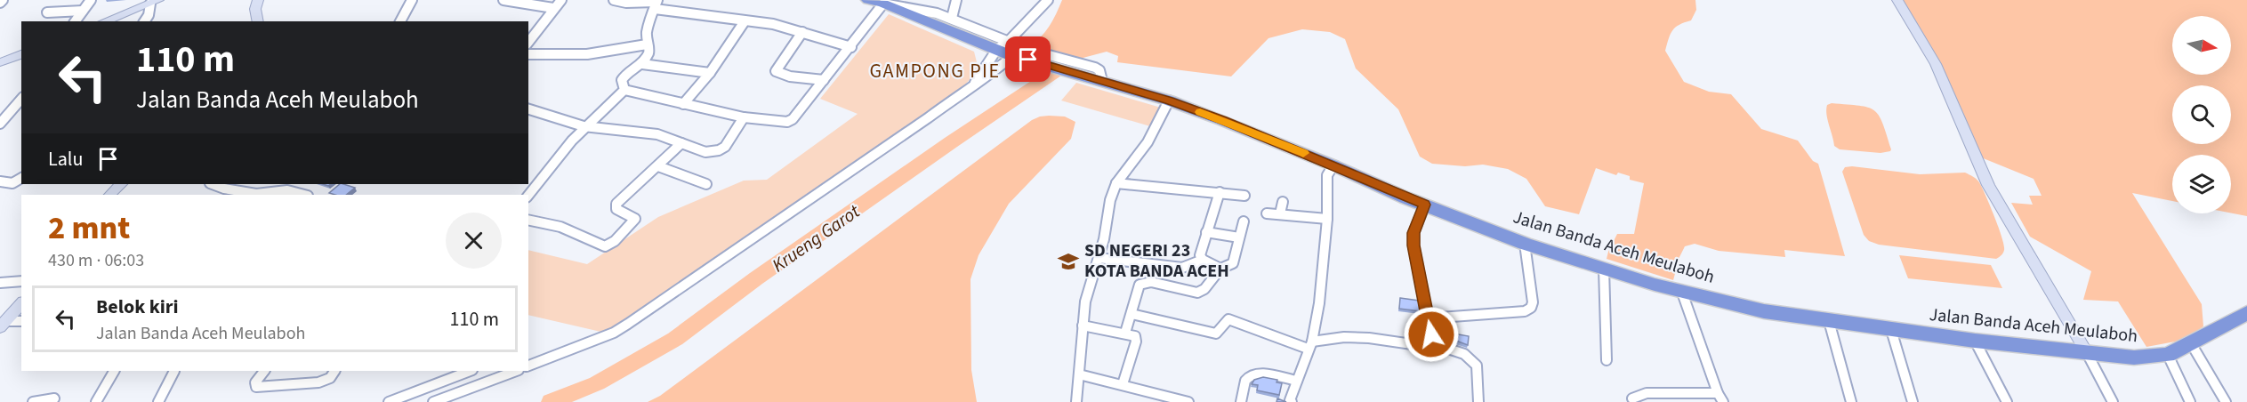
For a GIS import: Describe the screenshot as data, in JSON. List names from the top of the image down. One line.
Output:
{"streets":{"highway":["Jalan Banda Aceh Meulaboh"]},"districts":["GAMPONG PIE"],"water":["Krueng Garot"],"places":{"school or university":["SD NEGERI 23 KOTA BANDA ACEH"]},"north":"right","page":{"turn":["110 m","Jalan Banda Aceh Meulaboh"],"then":"Lalu","heading":["2 mnt","430 m · 06:03"],"list":[{"name":"Belok kiri","note":"Jalan Banda Aceh Meulaboh","value":"110 m"}]}}
